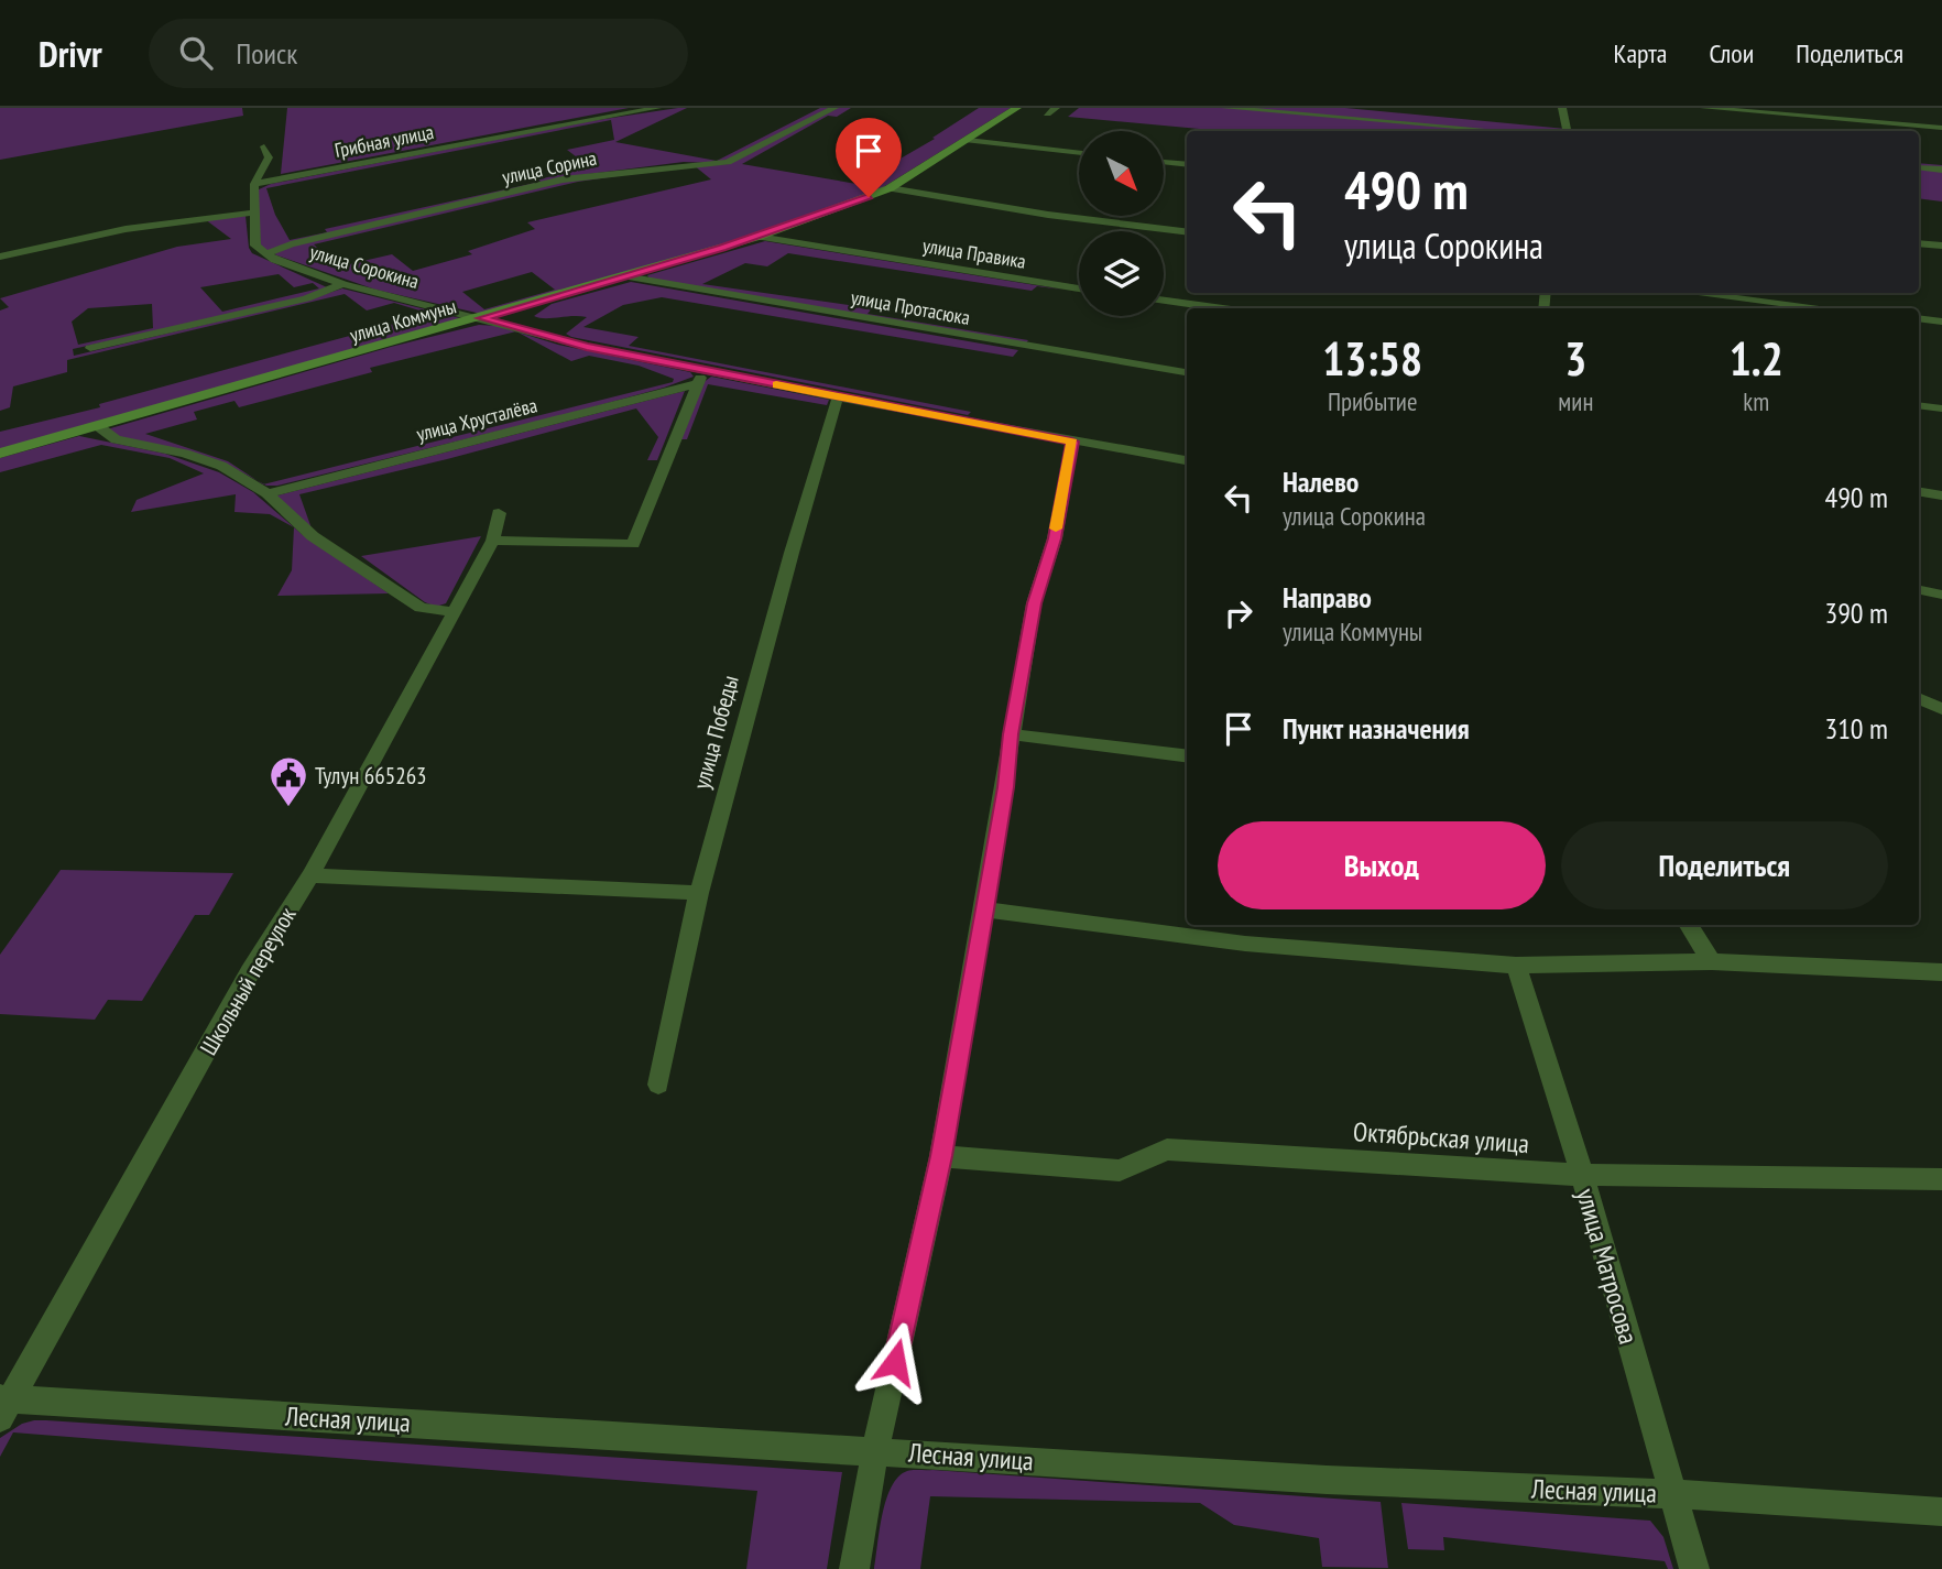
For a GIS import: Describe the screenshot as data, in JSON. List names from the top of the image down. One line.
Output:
{"streets":{"street":["Грибная улица","улица Сорина","улица Правика","улица Сорокина","улица Протасюка","улица Коммуны","улица Хрусталёва","улица Победы","Школьный переулок","Октябрьская улица","улица Матросова","Лесная улица"]},"crossings":[["улица Сорина","улица Сорокина"],["улица Правика","улица Коммуны"],["улица Сорокина","улица Коммуны"],["улица Сорокина","улица Победы"],["улица Протасюка","улица Коммуны"],["Школьный переулок","Лесная улица"],["Октябрьская улица","улица Матросова"],["улица Матросова","Лесная улица"]],"places":{"public building":["Тулун 665263"]},"north":"bottom right","page":{"header":"Drivr","search":"Поиск","nav":["Карта","Слои","Поделиться"],"turn":["490 m","улица Сорокина"],"eta":["13:58","Прибытие","3","мин","1.2","km"],"list":[{"name":"Налево","note":"улица Сорокина","value":"490 m"},{"name":"Направо","note":"улица Коммуны","value":"390 m"},{"name":"Пункт назначения","value":"310 m"}],"buttons":["Выход","Поделиться"]}}
